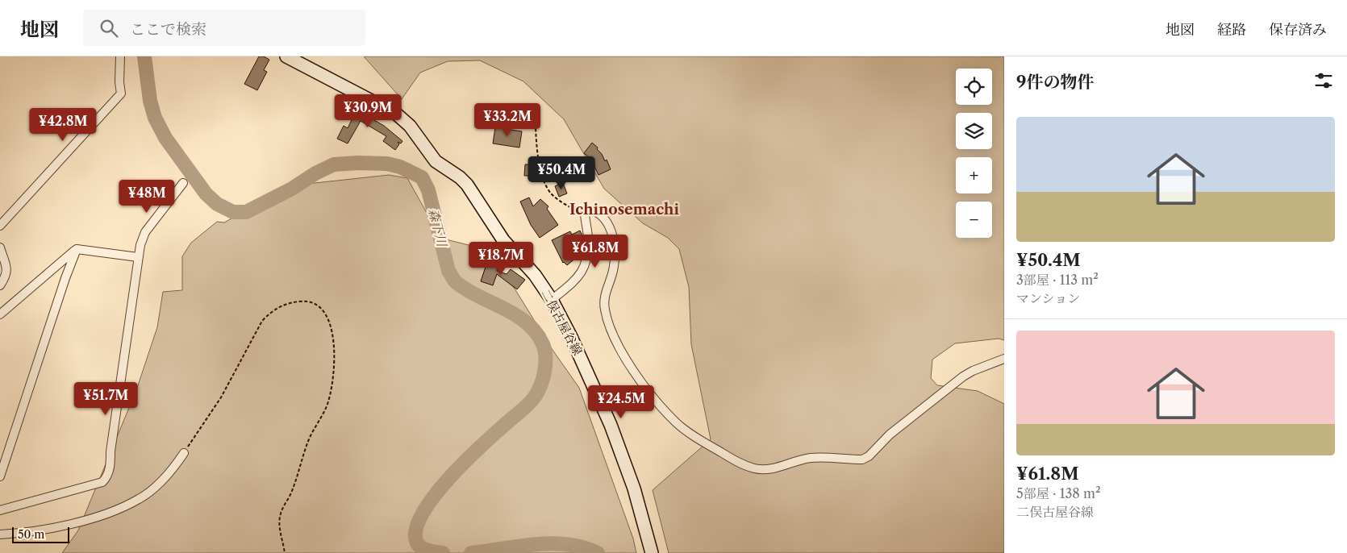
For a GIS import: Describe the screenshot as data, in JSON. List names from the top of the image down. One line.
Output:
{"streets":{"main road":["二俣古屋谷線"]},"districts":["Ichinosemachi"],"water":["森下川"],"scale_bar":"50 m","page":{"header":"地図","search":"ここで検索","nav":["地図","経路","保存済み"],"heading":"9件の物件","map_buttons":["+","−"],"price":["¥30.9M","¥33.2M","¥42.8M","¥50.4M","¥48M","¥61.8M","¥18.7M","¥51.7M","¥24.5M"],"list":[{"name":"¥50.4M","note":"3部屋 · 113 m² · マンション"},{"name":"¥61.8M","note":"5部屋 · 138 m² · 二俣古屋谷線"}],"scale":"50 m"}}
